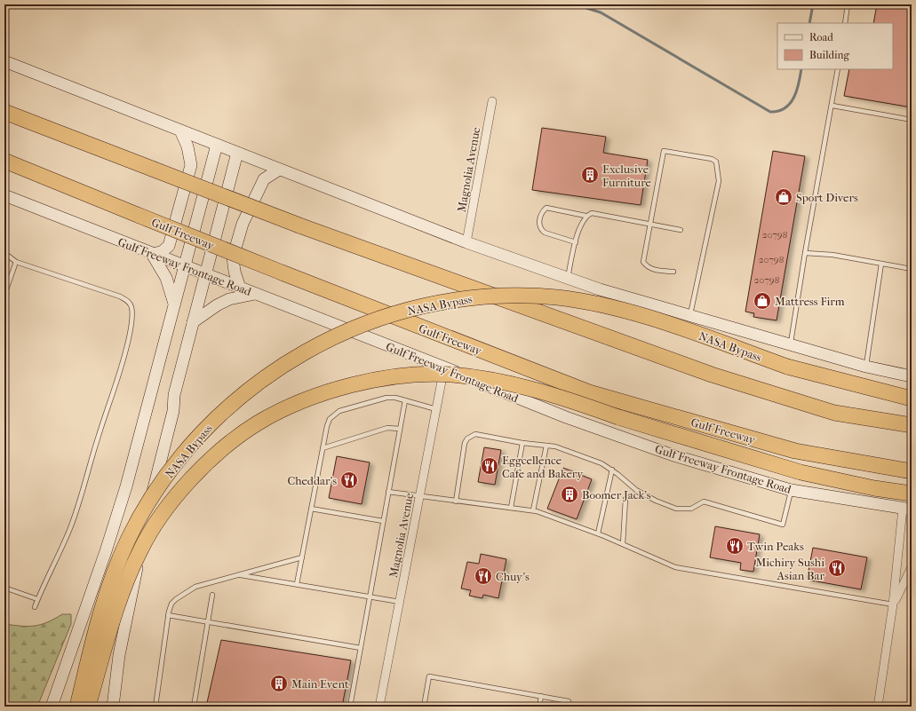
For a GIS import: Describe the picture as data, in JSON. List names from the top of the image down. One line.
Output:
{"streets":{"highway":["Gulf Freeway","NASA Bypass"],"main road":["Gulf Freeway Frontage Road"],"street":["Magnolia Avenue"]},"crossings":[["Magnolia Avenue","Gulf Freeway Frontage Road"],["Gulf Freeway Frontage Road","NASA Bypass"]],"places":{"building":["Exclusive Furniture","Boomer Jack's","Main Event"],"shop":["Sport Divers","Mattress Firm"],"restaurant":["Eggcellence Cafe and Bakery","Cheddar's","Twin Peaks","Michiry Sushi Asian Bar","Chuy's"]},"house_numbers":["20798","20798","20798"],"legend":["Road","Building"]}
